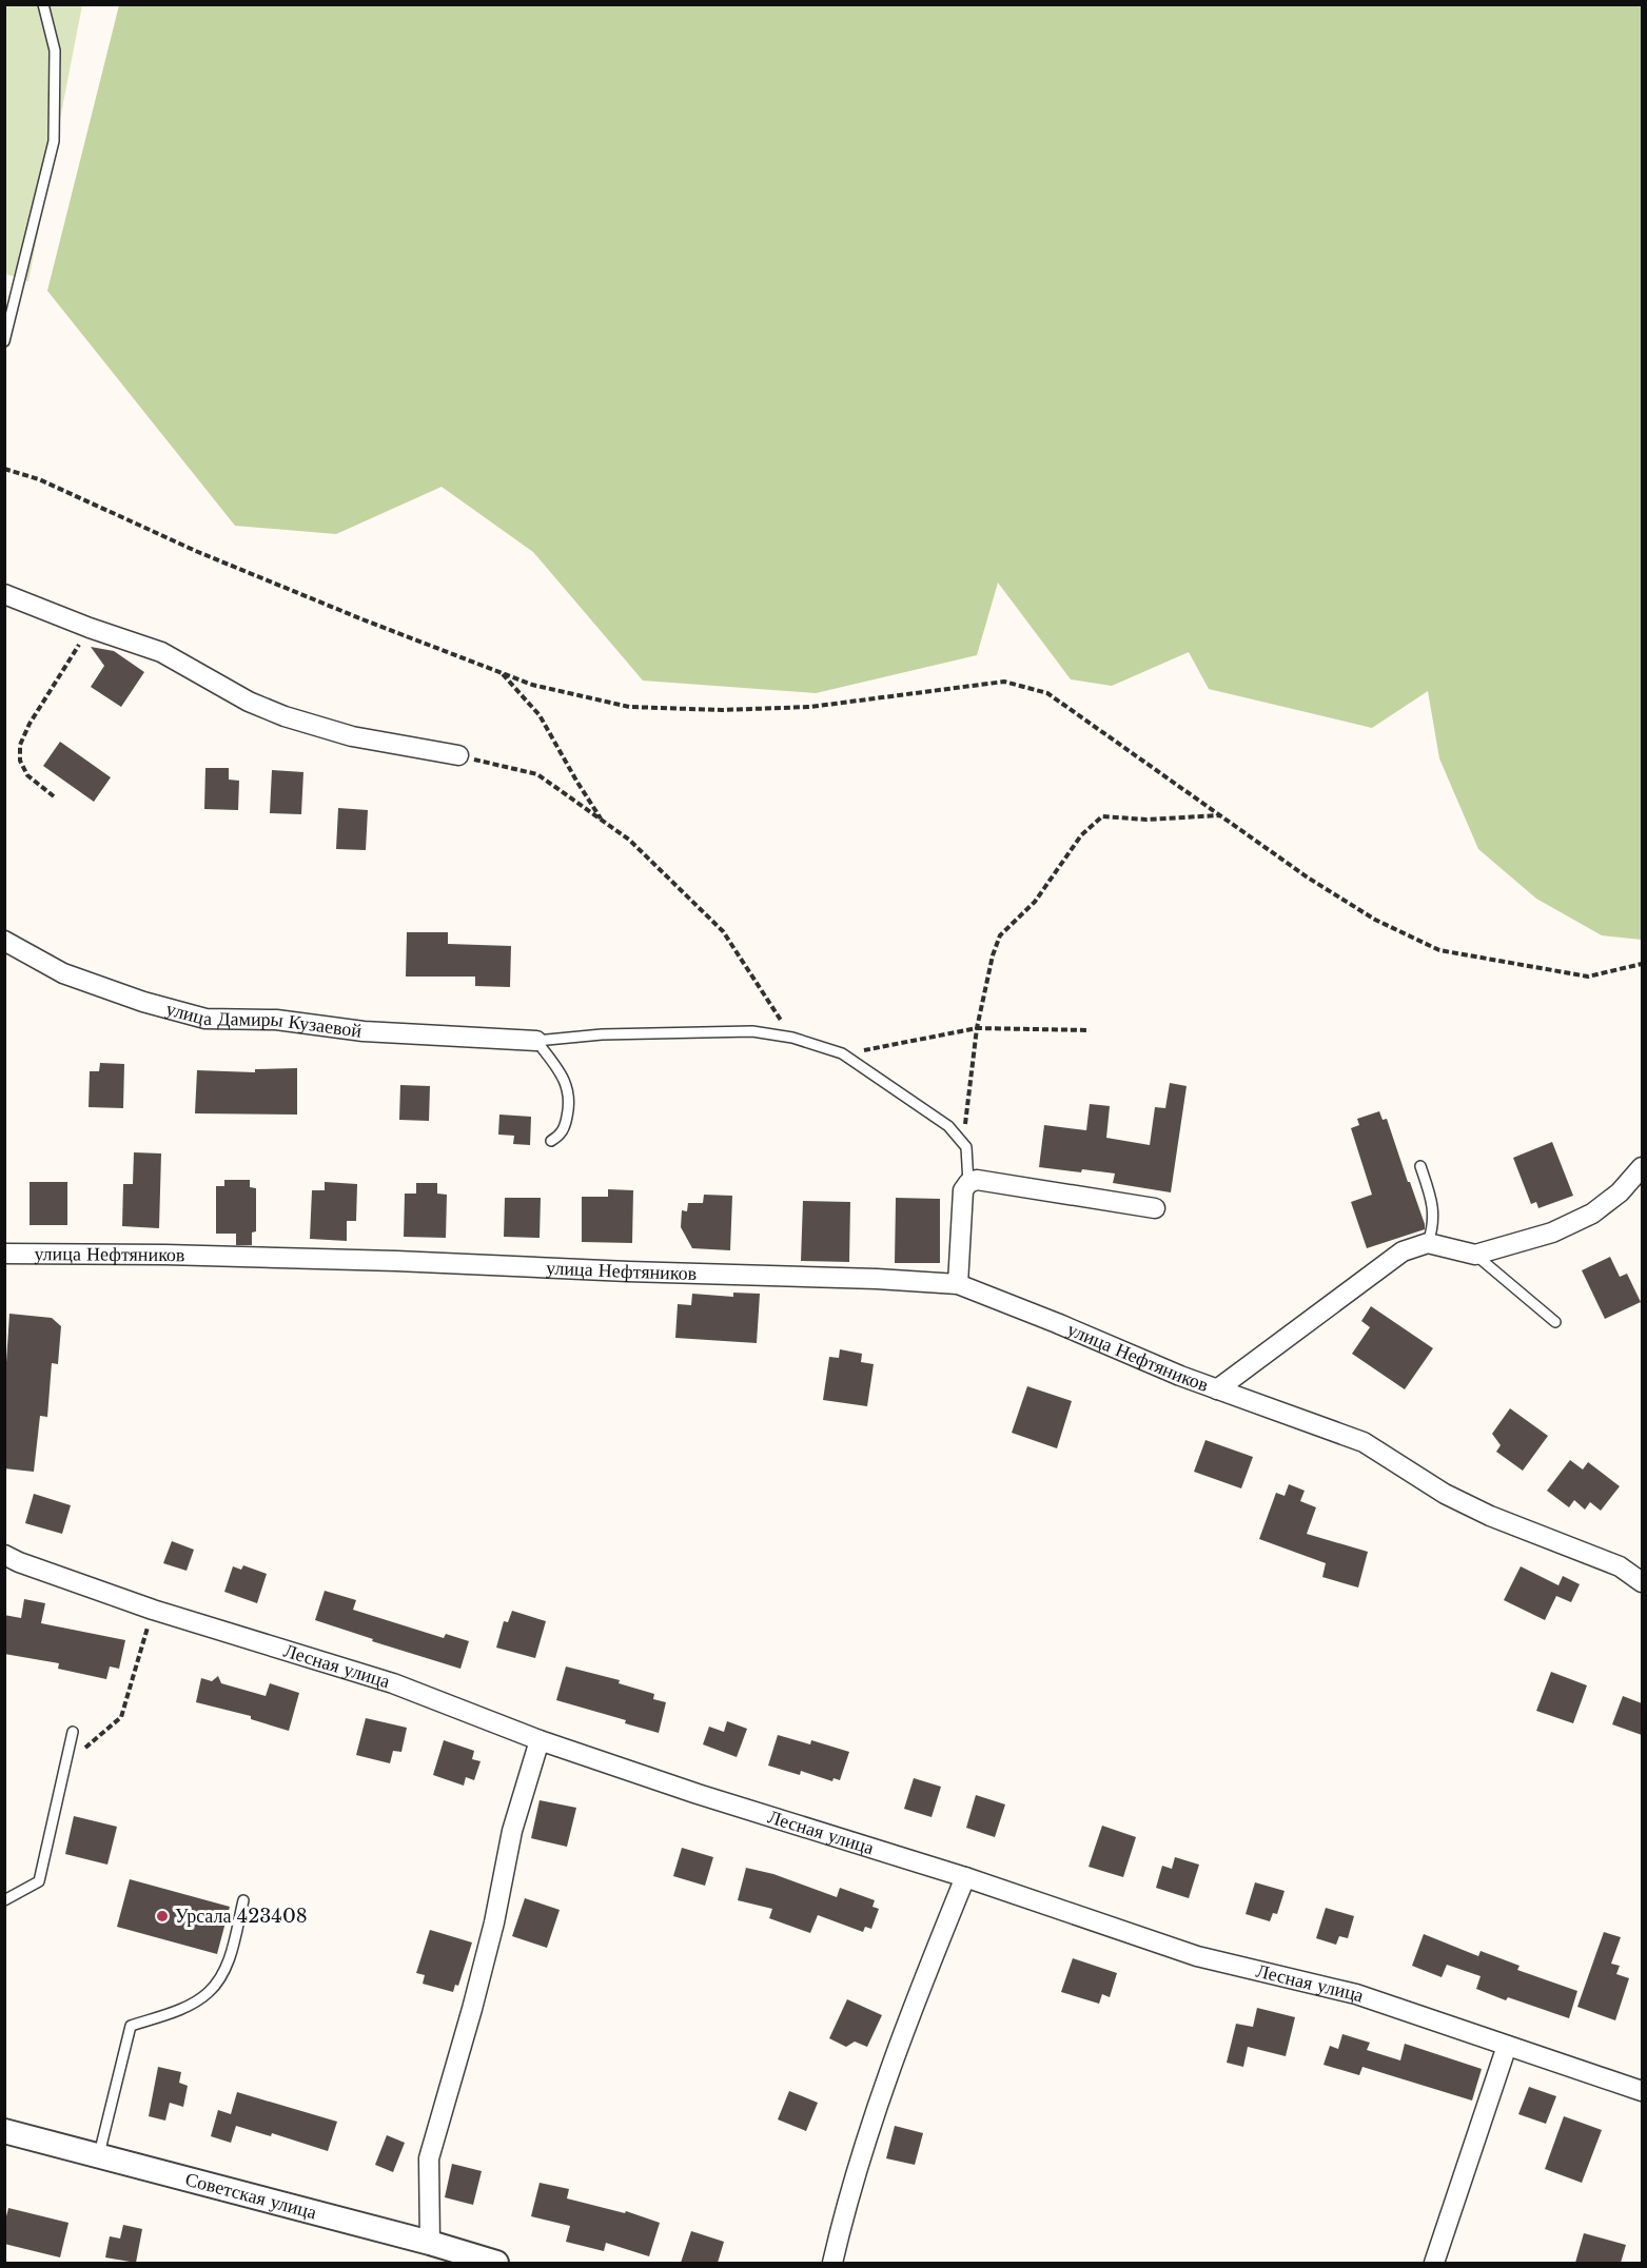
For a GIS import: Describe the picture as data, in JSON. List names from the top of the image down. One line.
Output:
{"streets":{"street":["улица Дамиры Кузаевой","улица Нефтяников","Лесная улица","Советская улица"]},"places":["Урсала 423408"]}
